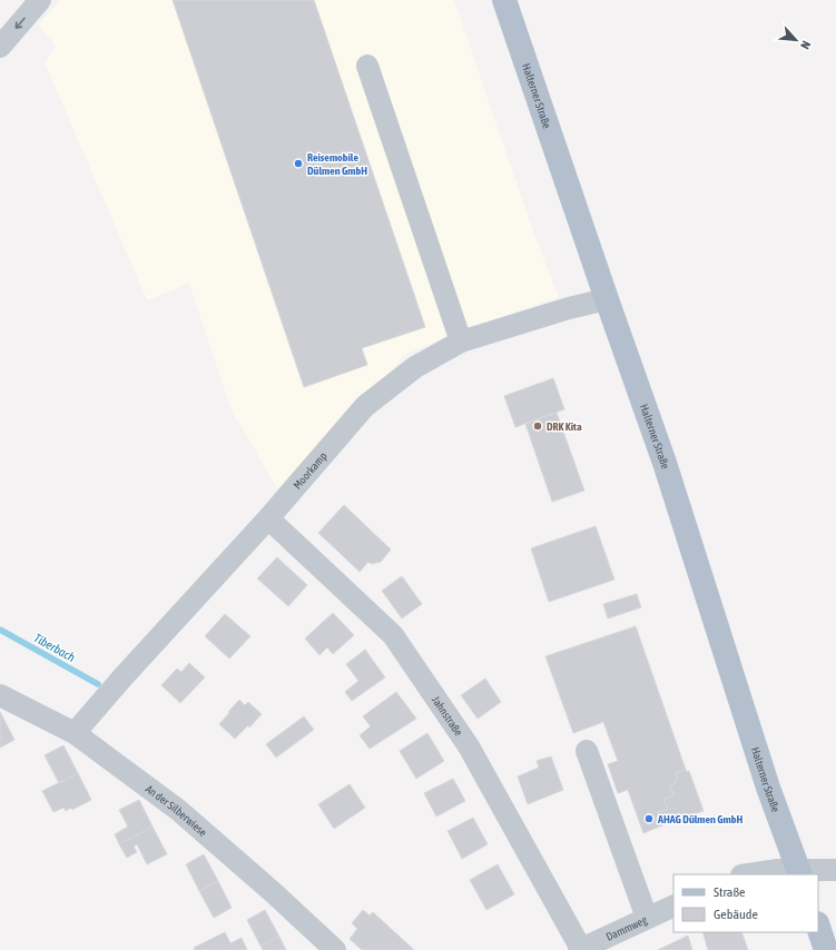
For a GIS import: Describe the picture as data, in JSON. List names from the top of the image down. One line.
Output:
{"streets":{"main road":["Halterner Straße"],"street":["Moorkamp","Jahnstraße","An der Silberwiese","Dammweg"]},"crossings":[["Halterner Straße","Moorkamp"],["Moorkamp","Jahnstraße"],["Moorkamp","An der Silberwiese"],["Jahnstraße","Dammweg"]],"water":["Tiberbach"],"places":["Reisemobile Dülmen GmbH","DRK Kita","AHAG Dülmen GmbH"],"legend":["Straße","Gebäude"],"north":"bottom right"}
